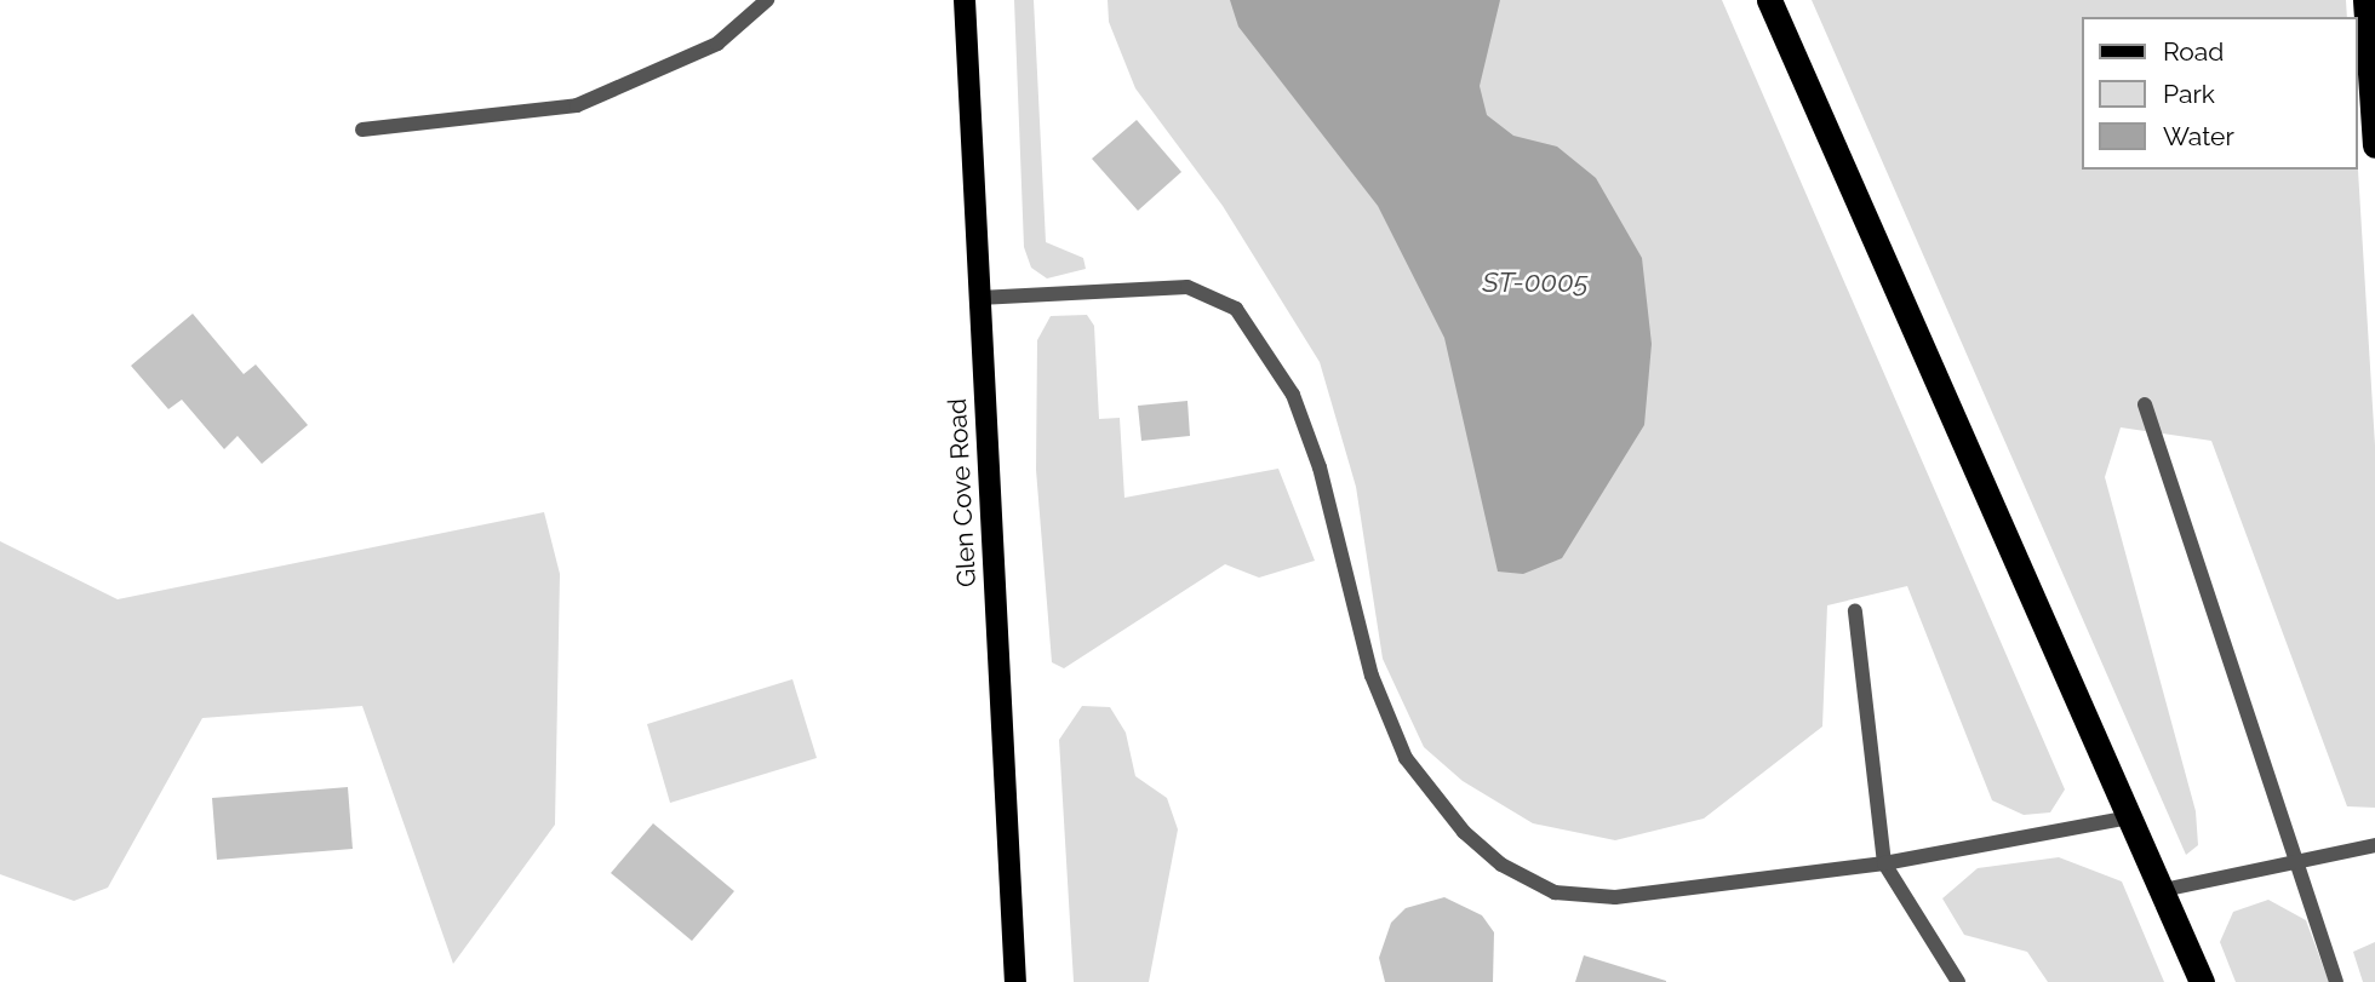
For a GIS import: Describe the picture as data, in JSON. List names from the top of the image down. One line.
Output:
{"streets":{"main road":["Glen Cove Road"]},"water":["ST-0005"],"legend":["Road","Park","Water"]}
